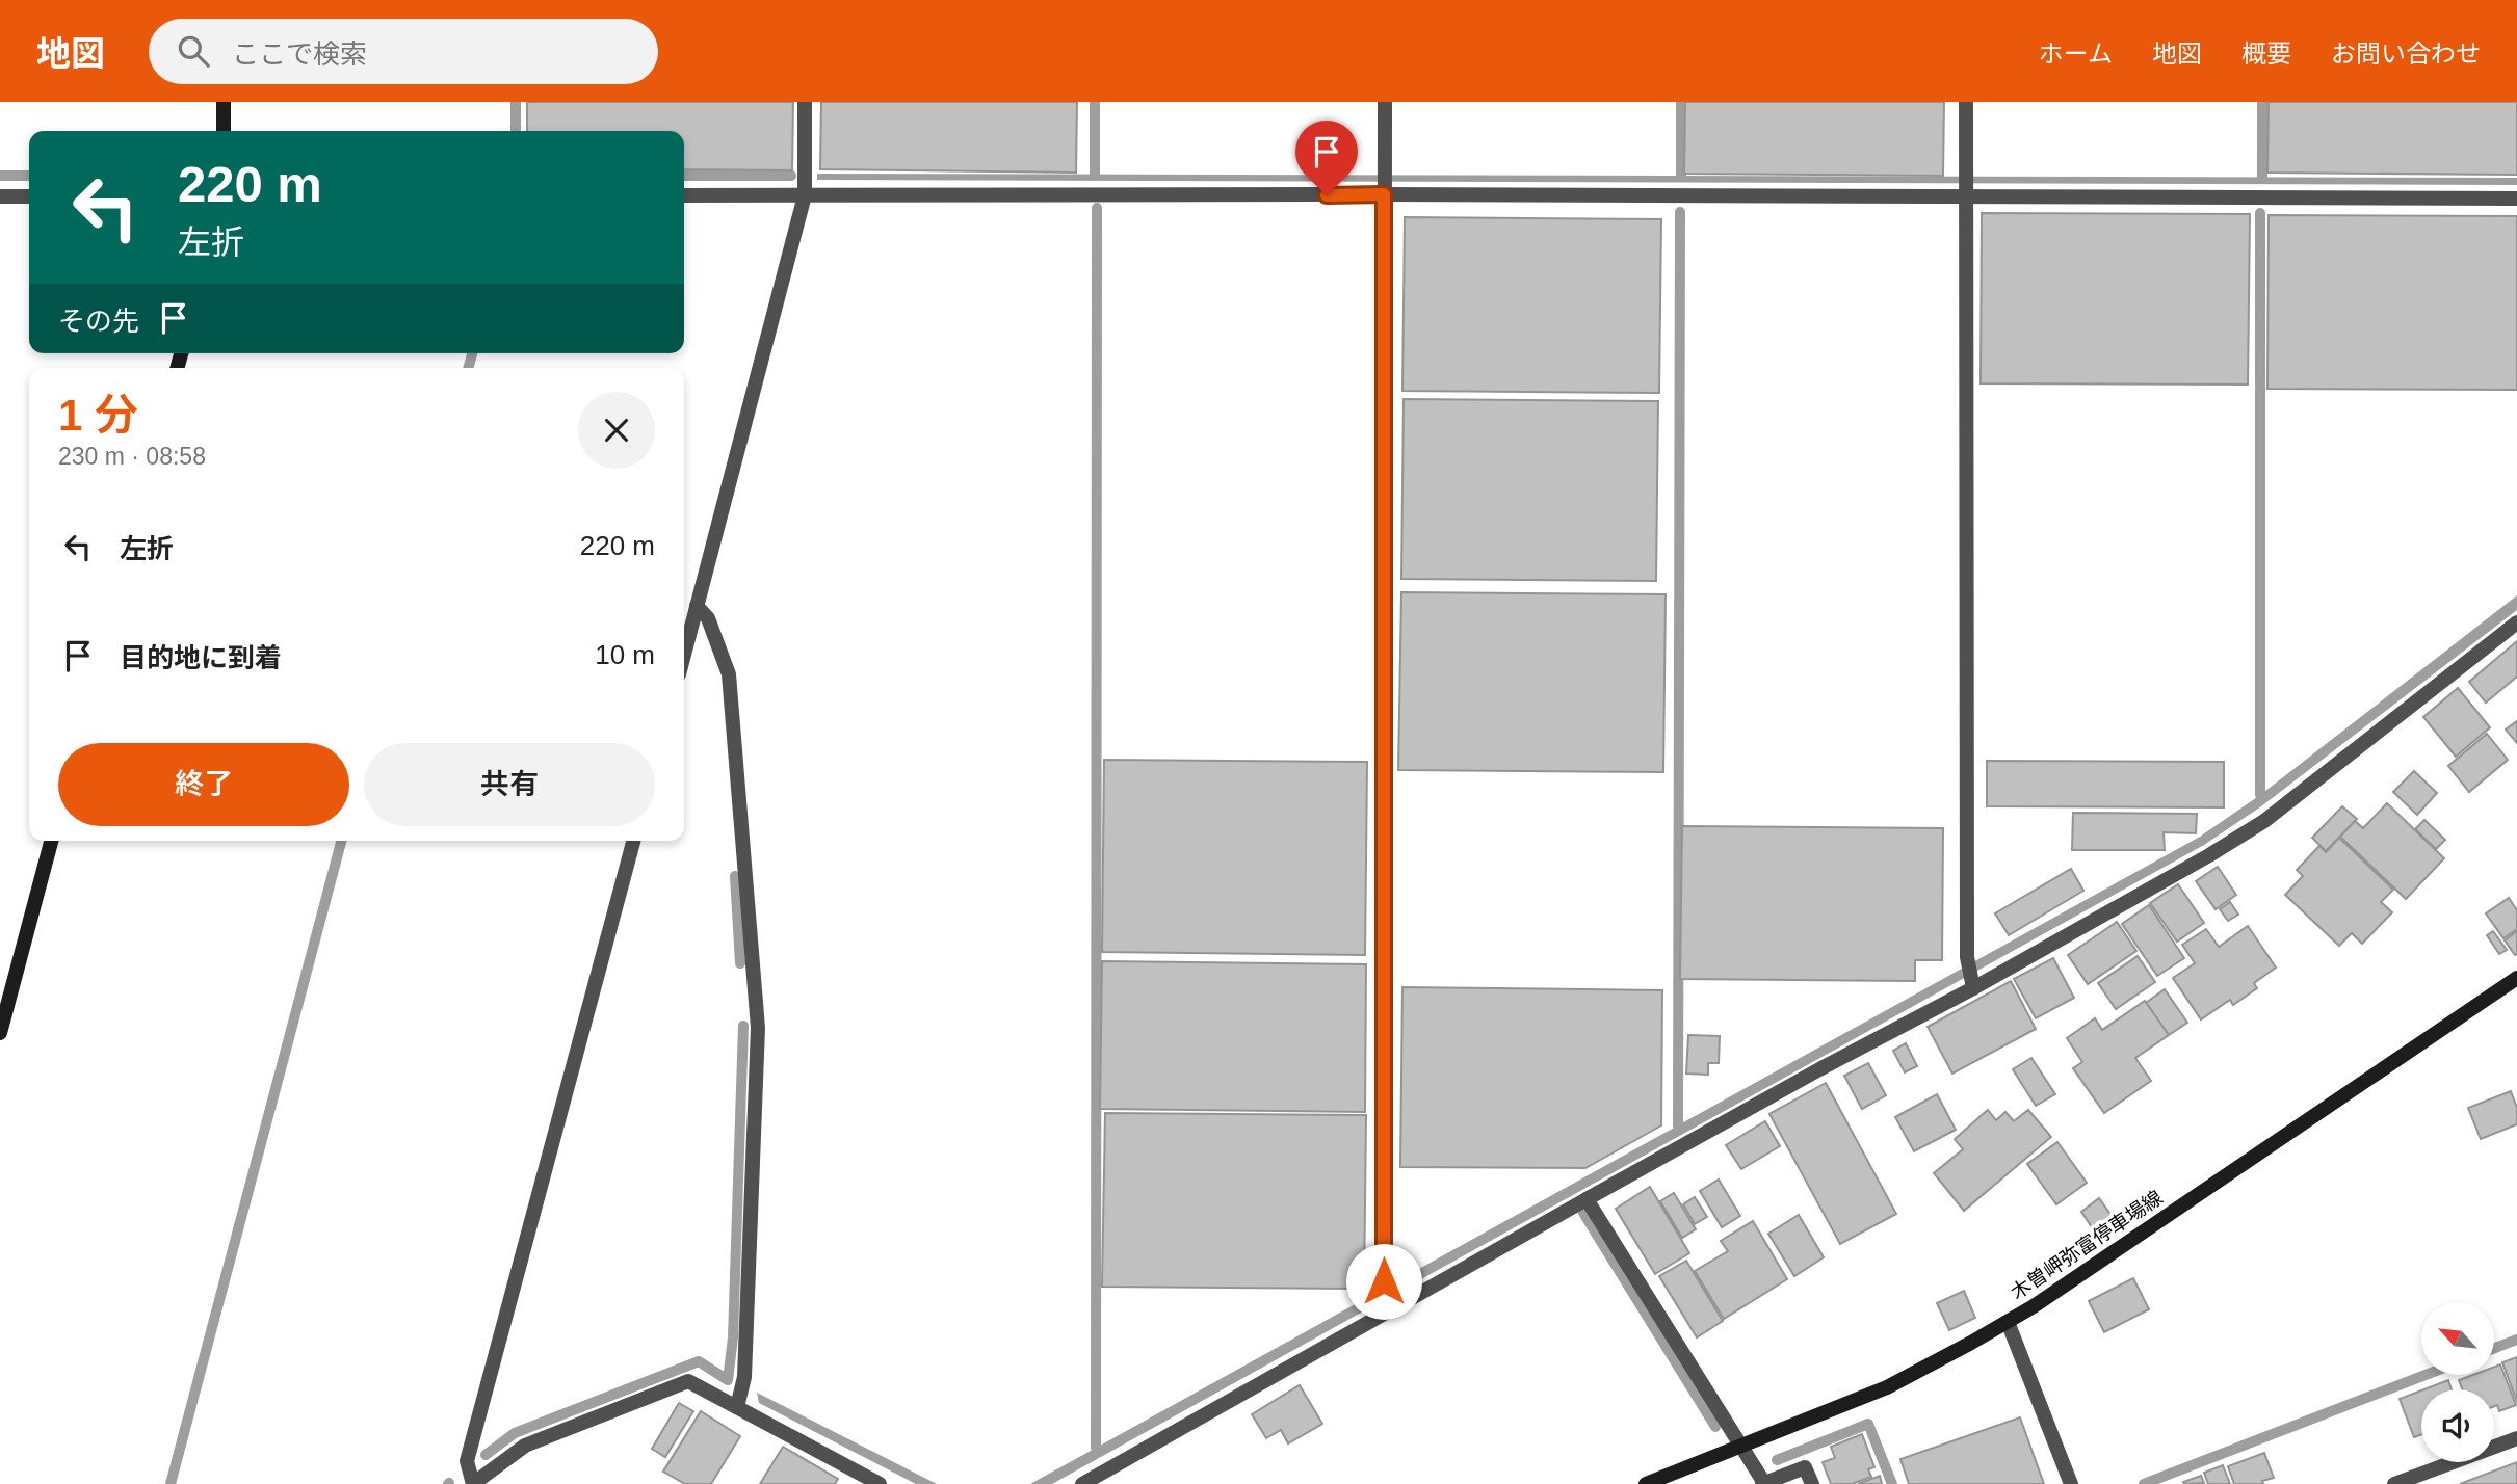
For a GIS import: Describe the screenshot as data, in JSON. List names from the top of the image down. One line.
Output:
{"streets":{"main road":["木曽岬弥富停車場線"]},"north":"top left","page":{"header":"地図","search":"ここで検索","nav":["ホーム","地図","概要","お問い合わせ"],"turn":["220 m","左折"],"then":"その先","heading":["1 分","230 m · 08:58"],"list":[{"name":"左折","value":"220 m"},{"name":"目的地に到着","value":"10 m"}],"buttons":["終了","共有"]}}
